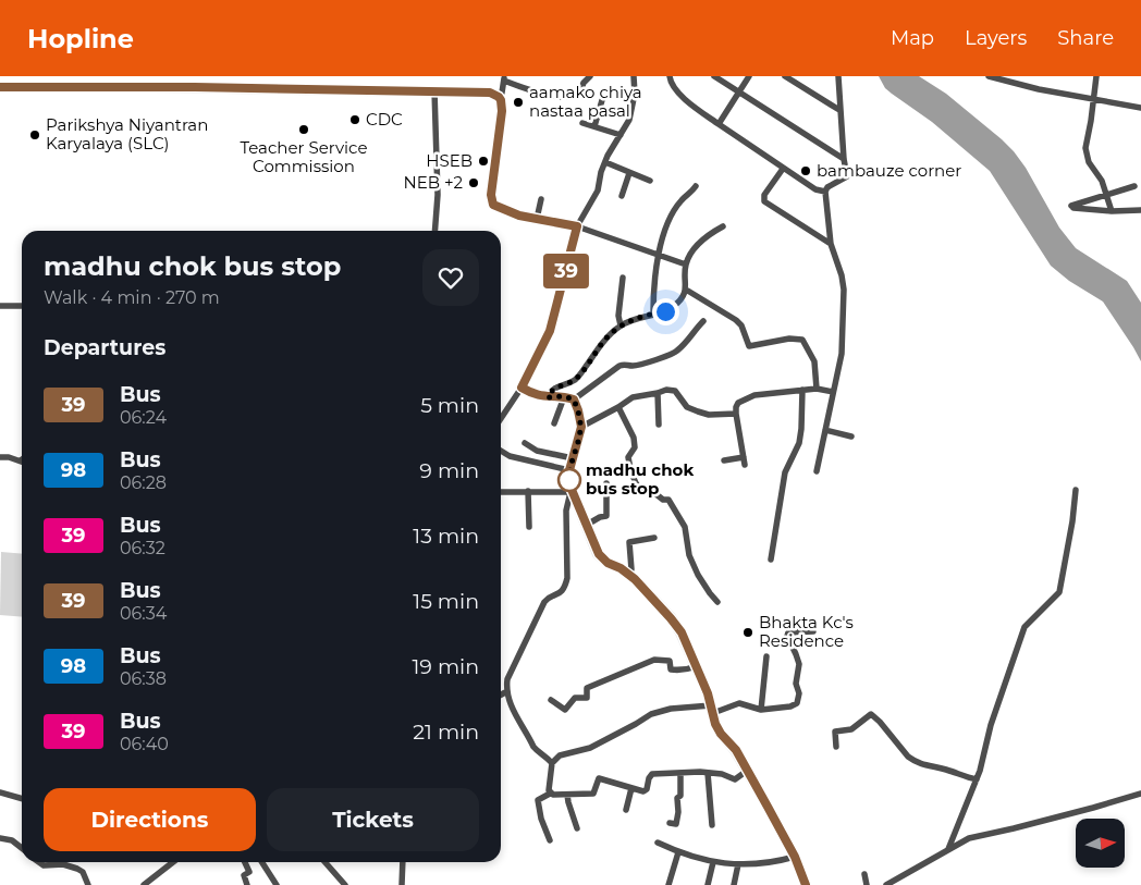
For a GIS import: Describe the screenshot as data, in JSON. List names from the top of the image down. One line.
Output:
{"places":["aamako chiya nastaa pasal","CDC","Teacher Service Commission","Parikshya Niyantran Karyalaya (SLC)","HSEB","bambauze corner","NEB +2","madhu chok bus stop","Bhakta Kc's Residence"],"lines":["bus line 39"],"north":"right","page":{"header":"Hopline","nav":["Map","Layers","Share"],"on_map":"39","heading":[["madhu chok bus stop","Walk · 4 min · 270 m"],"Departures"],"list":[{"mark":"39","name":"Bus","note":"06:24","value":"5 min"},{"mark":"98","name":"Bus","note":"06:28","value":"9 min"},{"mark":"39","name":"Bus","note":"06:32","value":"13 min"},{"mark":"39","name":"Bus","note":"06:34","value":"15 min"},{"mark":"98","name":"Bus","note":"06:38","value":"19 min"},{"mark":"39","name":"Bus","note":"06:40","value":"21 min"}],"buttons":["Directions","Tickets"]}}
